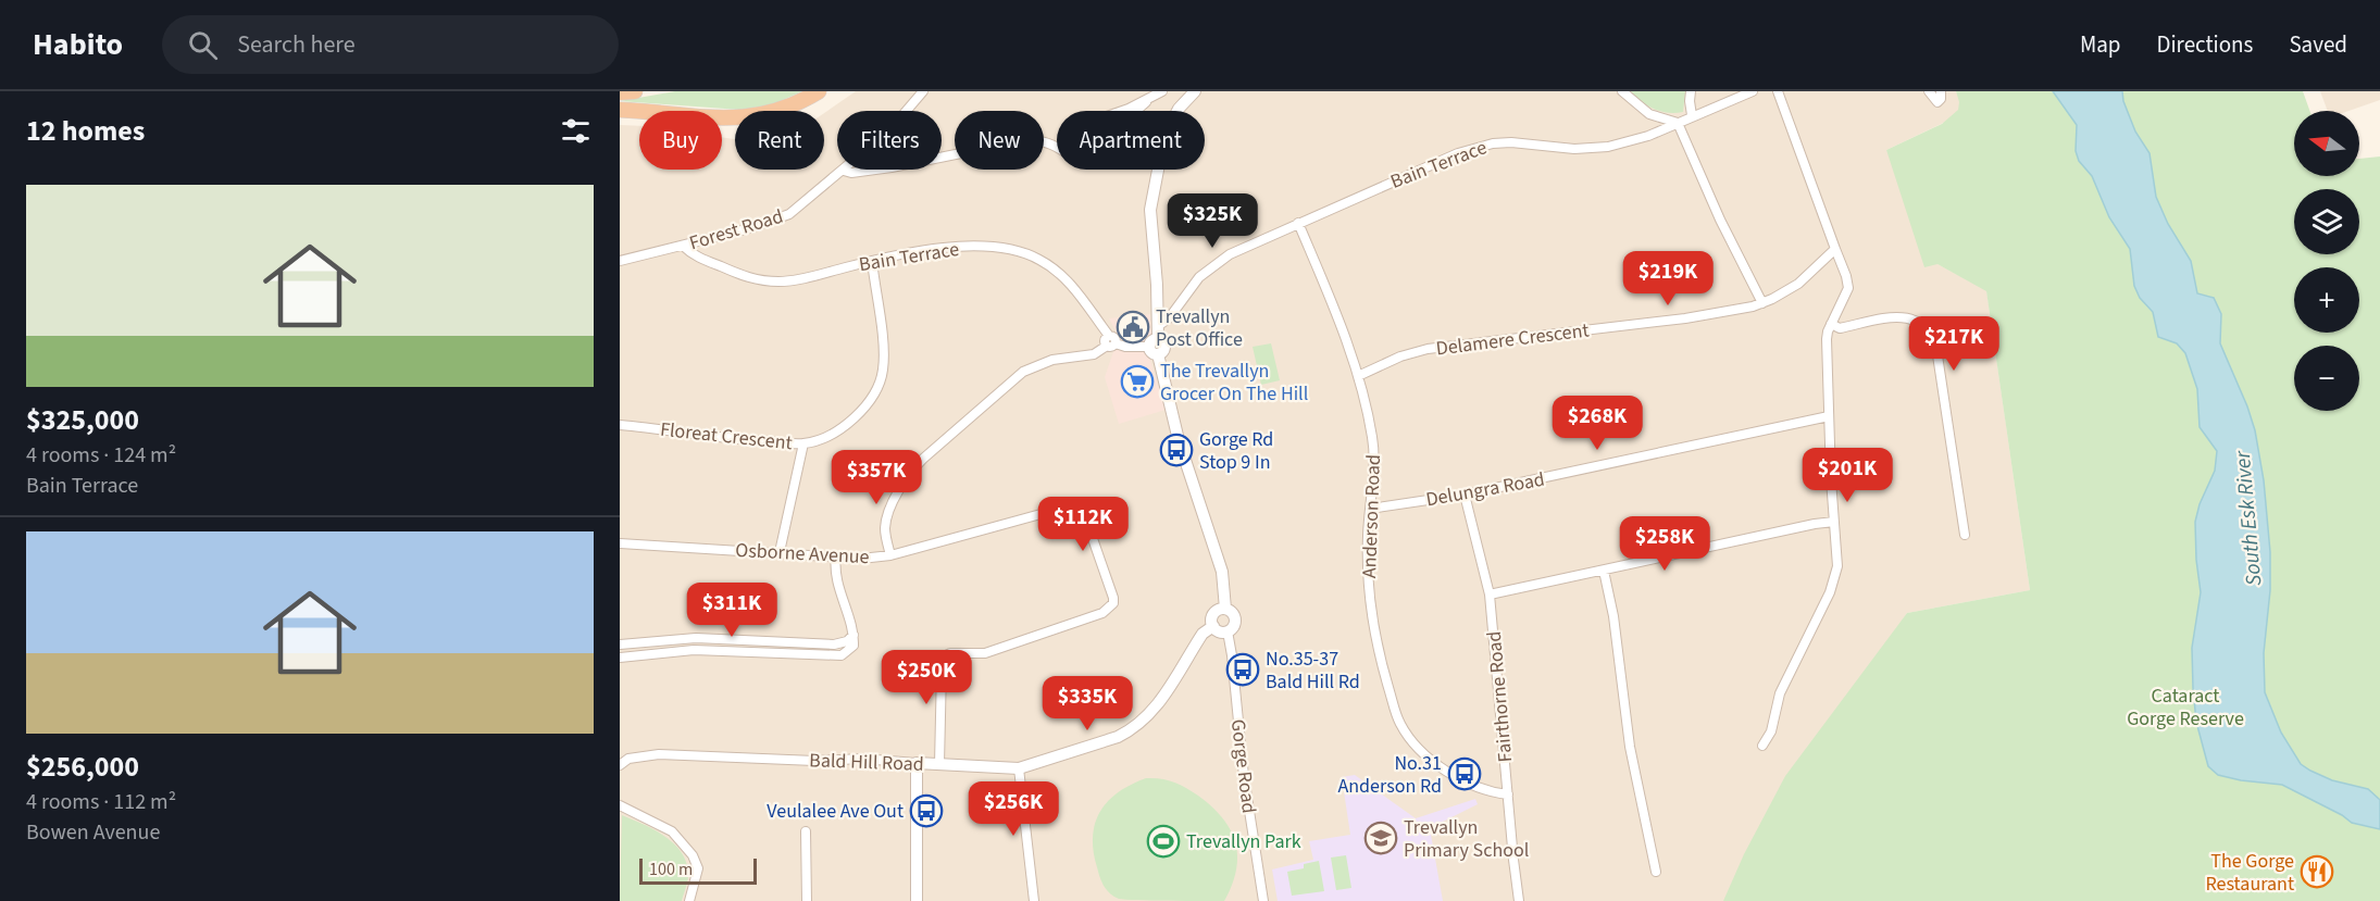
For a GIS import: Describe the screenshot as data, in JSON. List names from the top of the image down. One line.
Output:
{"streets":{"street":["Bain Terrace","Forest Road","Delamere Crescent","Floreat Crescent","Delungra Road","Anderson Road","Osborne Avenue","Fairthorne Road","Bald Hill Road","Gorge Road"]},"crossings":[["Bain Terrace","Forest Road"],["Bain Terrace","Floreat Crescent"],["Bain Terrace","Anderson Road"],["Bain Terrace","Osborne Avenue"],["Delamere Crescent","Anderson Road"],["Delungra Road","Anderson Road"],["Delungra Road","Fairthorne Road"],["Anderson Road","Fairthorne Road"],["Bald Hill Road","Gorge Road"]],"water":["South Esk River"],"parks":["Cataract Gorge Reserve"],"places":{"public building":["Trevallyn Post Office"],"supermarket":["The Trevallyn Grocer On The Hill"],"bus stop":["Gorge Rd Stop 9 In","No.35-37 Bald Hill Rd","No.31 Anderson Rd","Veulalee Ave Out"],"school or university":["Trevallyn Primary School"],"sports":["Trevallyn Park"],"restaurant":["The Gorge Restaurant"]},"scale_bar":"100 m","north":"left","page":{"header":"Habito","search":"Search here","nav":["Map","Directions","Saved"],"heading":"12 homes","map_buttons":["+","−"],"chip":["Buy","Rent","Filters","New","Apartment"],"list":[{"name":"$325,000","note":"4 rooms · 124 m² · Bain Terrace"},{"name":"$256,000","note":"4 rooms · 112 m² · Bowen Avenue"}],"price":["$325K","$219K","$217K","$268K","$201K","$357K","$112K","$258K","$311K","$250K","$335K","$256K"],"scale":"100 m"}}
